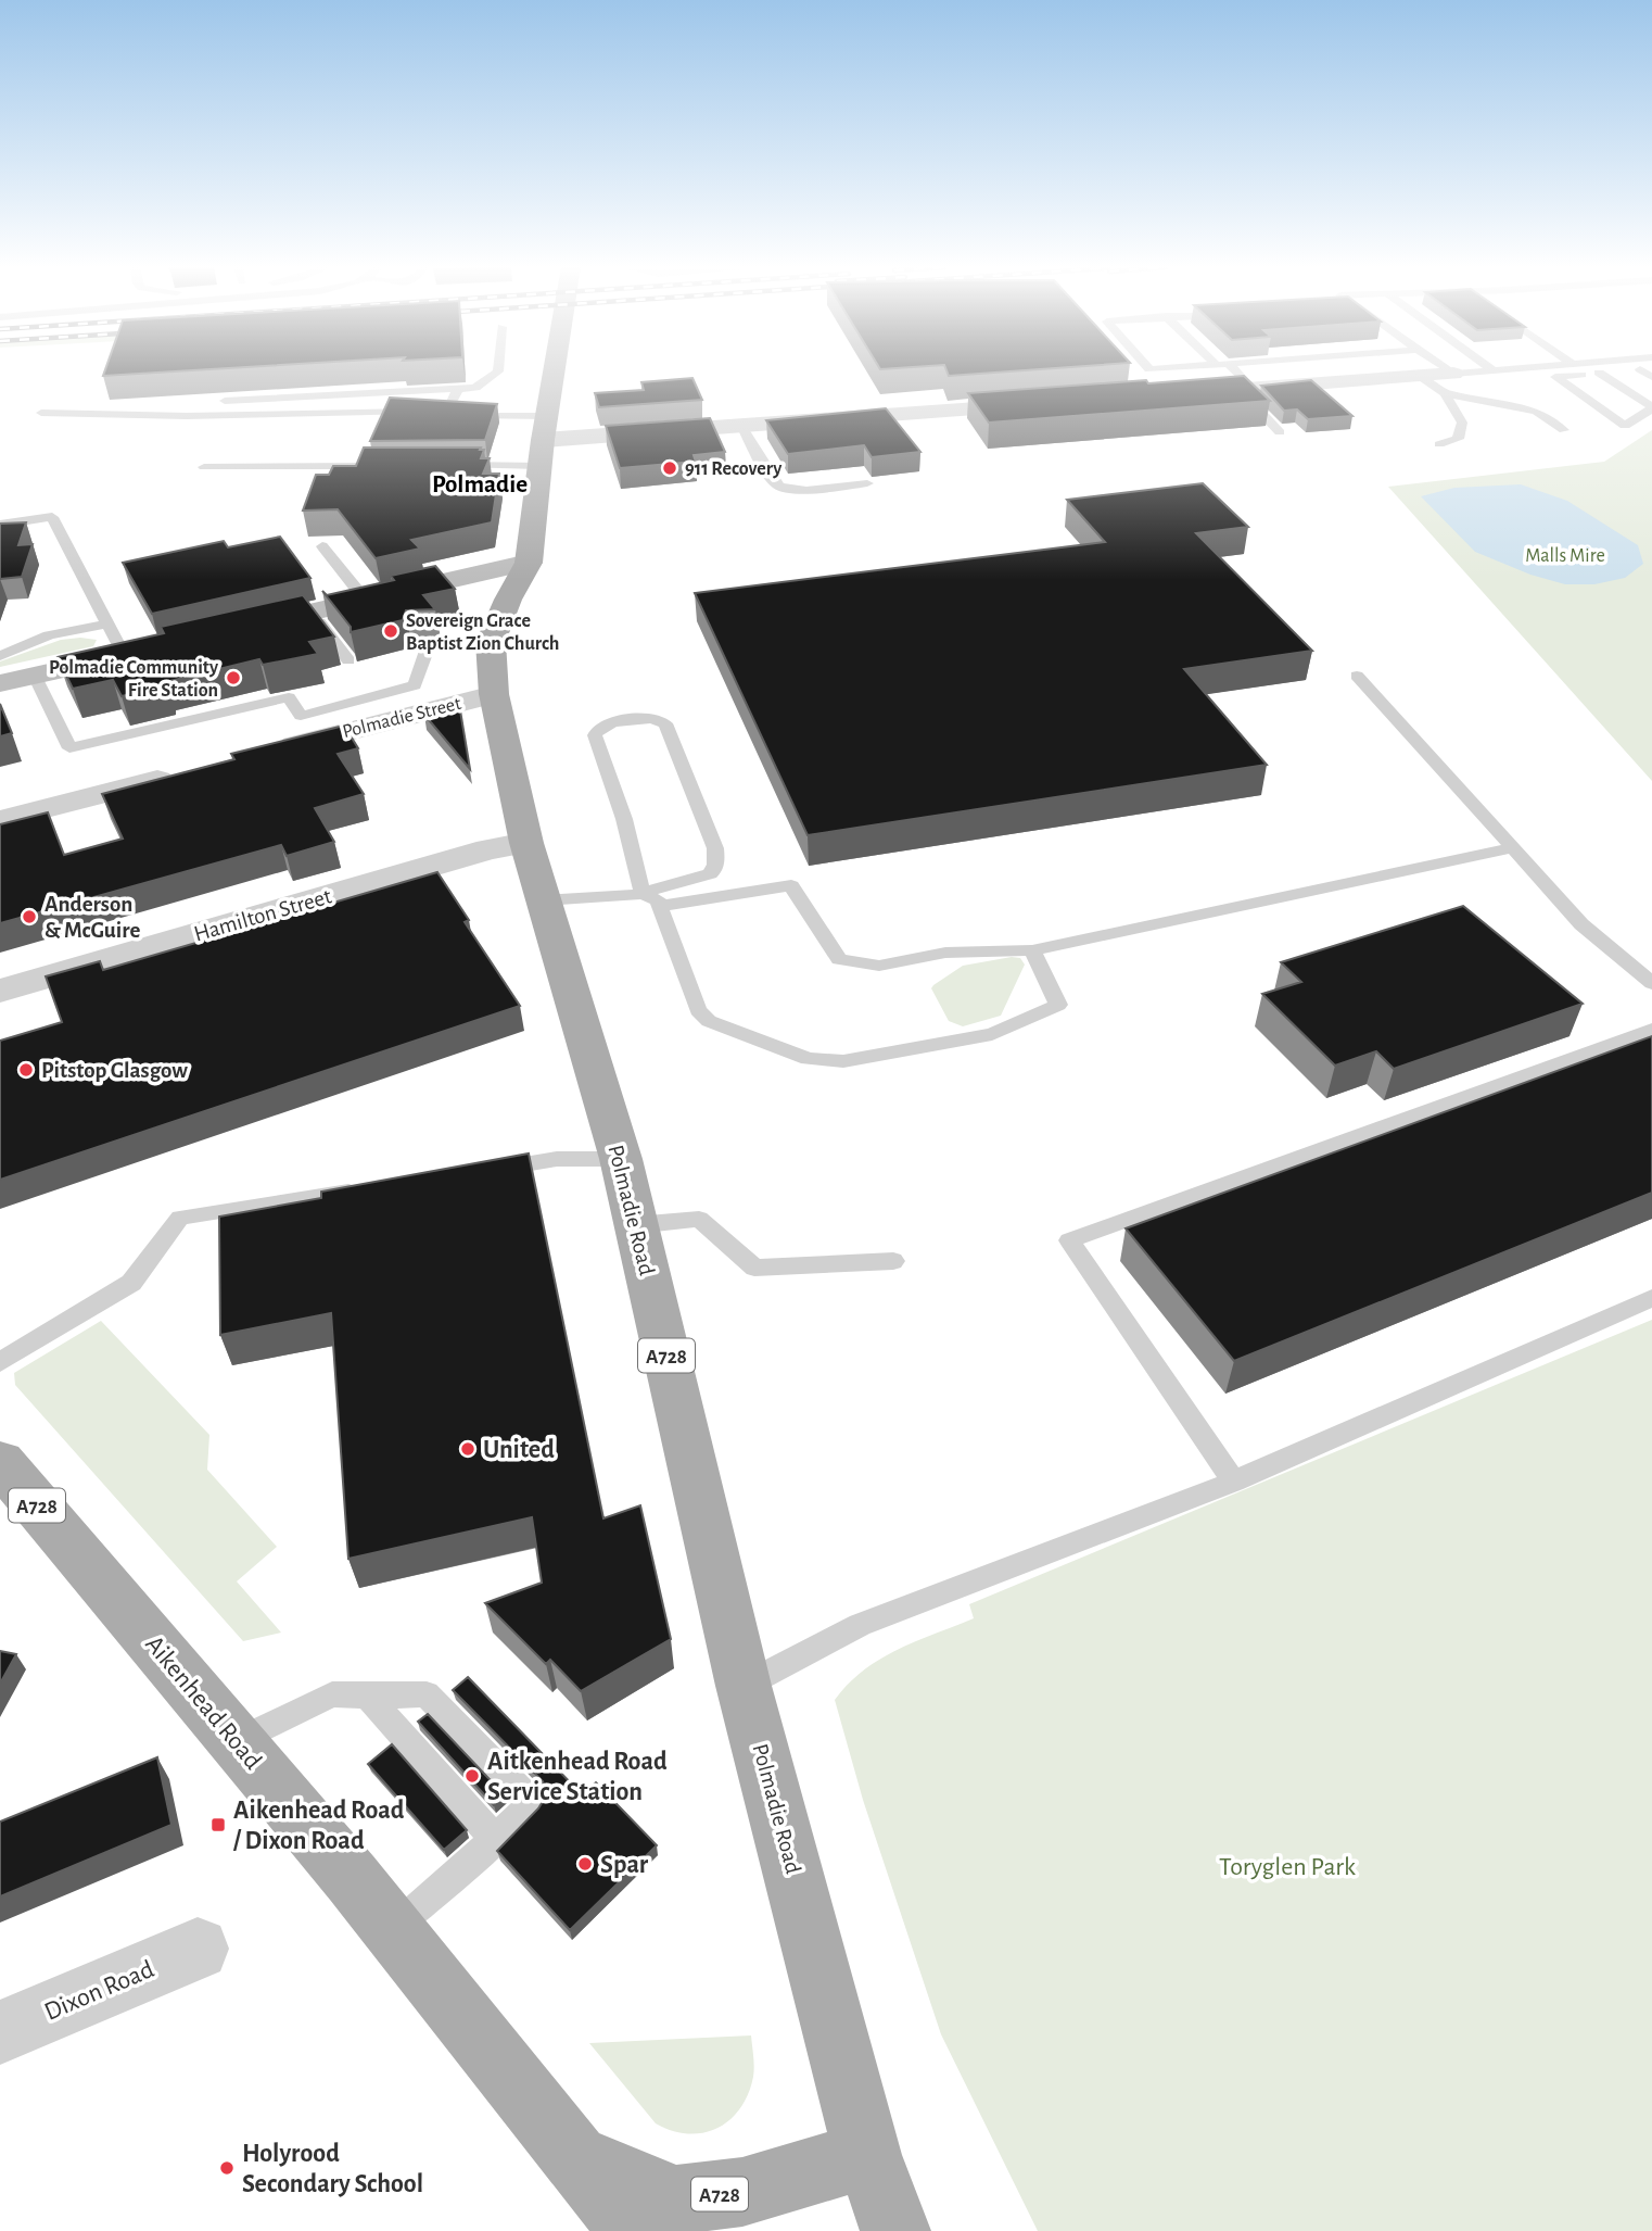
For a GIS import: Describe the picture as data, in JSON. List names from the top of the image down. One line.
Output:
{"streets":{"main road":["Polmadie Road","A728","Aikenhead Road"],"street":["Polmadie Street","Hamilton Street","Dixon Road"]},"crossings":[["Polmadie Street","Polmadie Road"],["Hamilton Street","Polmadie Road"],["Polmadie Road","A728"],["Polmadie Road","Aikenhead Road"],["A728","Aikenhead Road"]],"districts":["Polmadie"],"parks":["Malls Mire","Toryglen Park"],"places":{"other":["911 Recovery","Sovereign Grace Baptist Zion Church","Polmadie Community Fire Station","Anderson & McGuire","Pitstop Glasgow","United","Aitkenhead Road Service Station","Spar","Holyrood Secondary School"],"transit":["Aikenhead Road / Dixon Road"]}}
